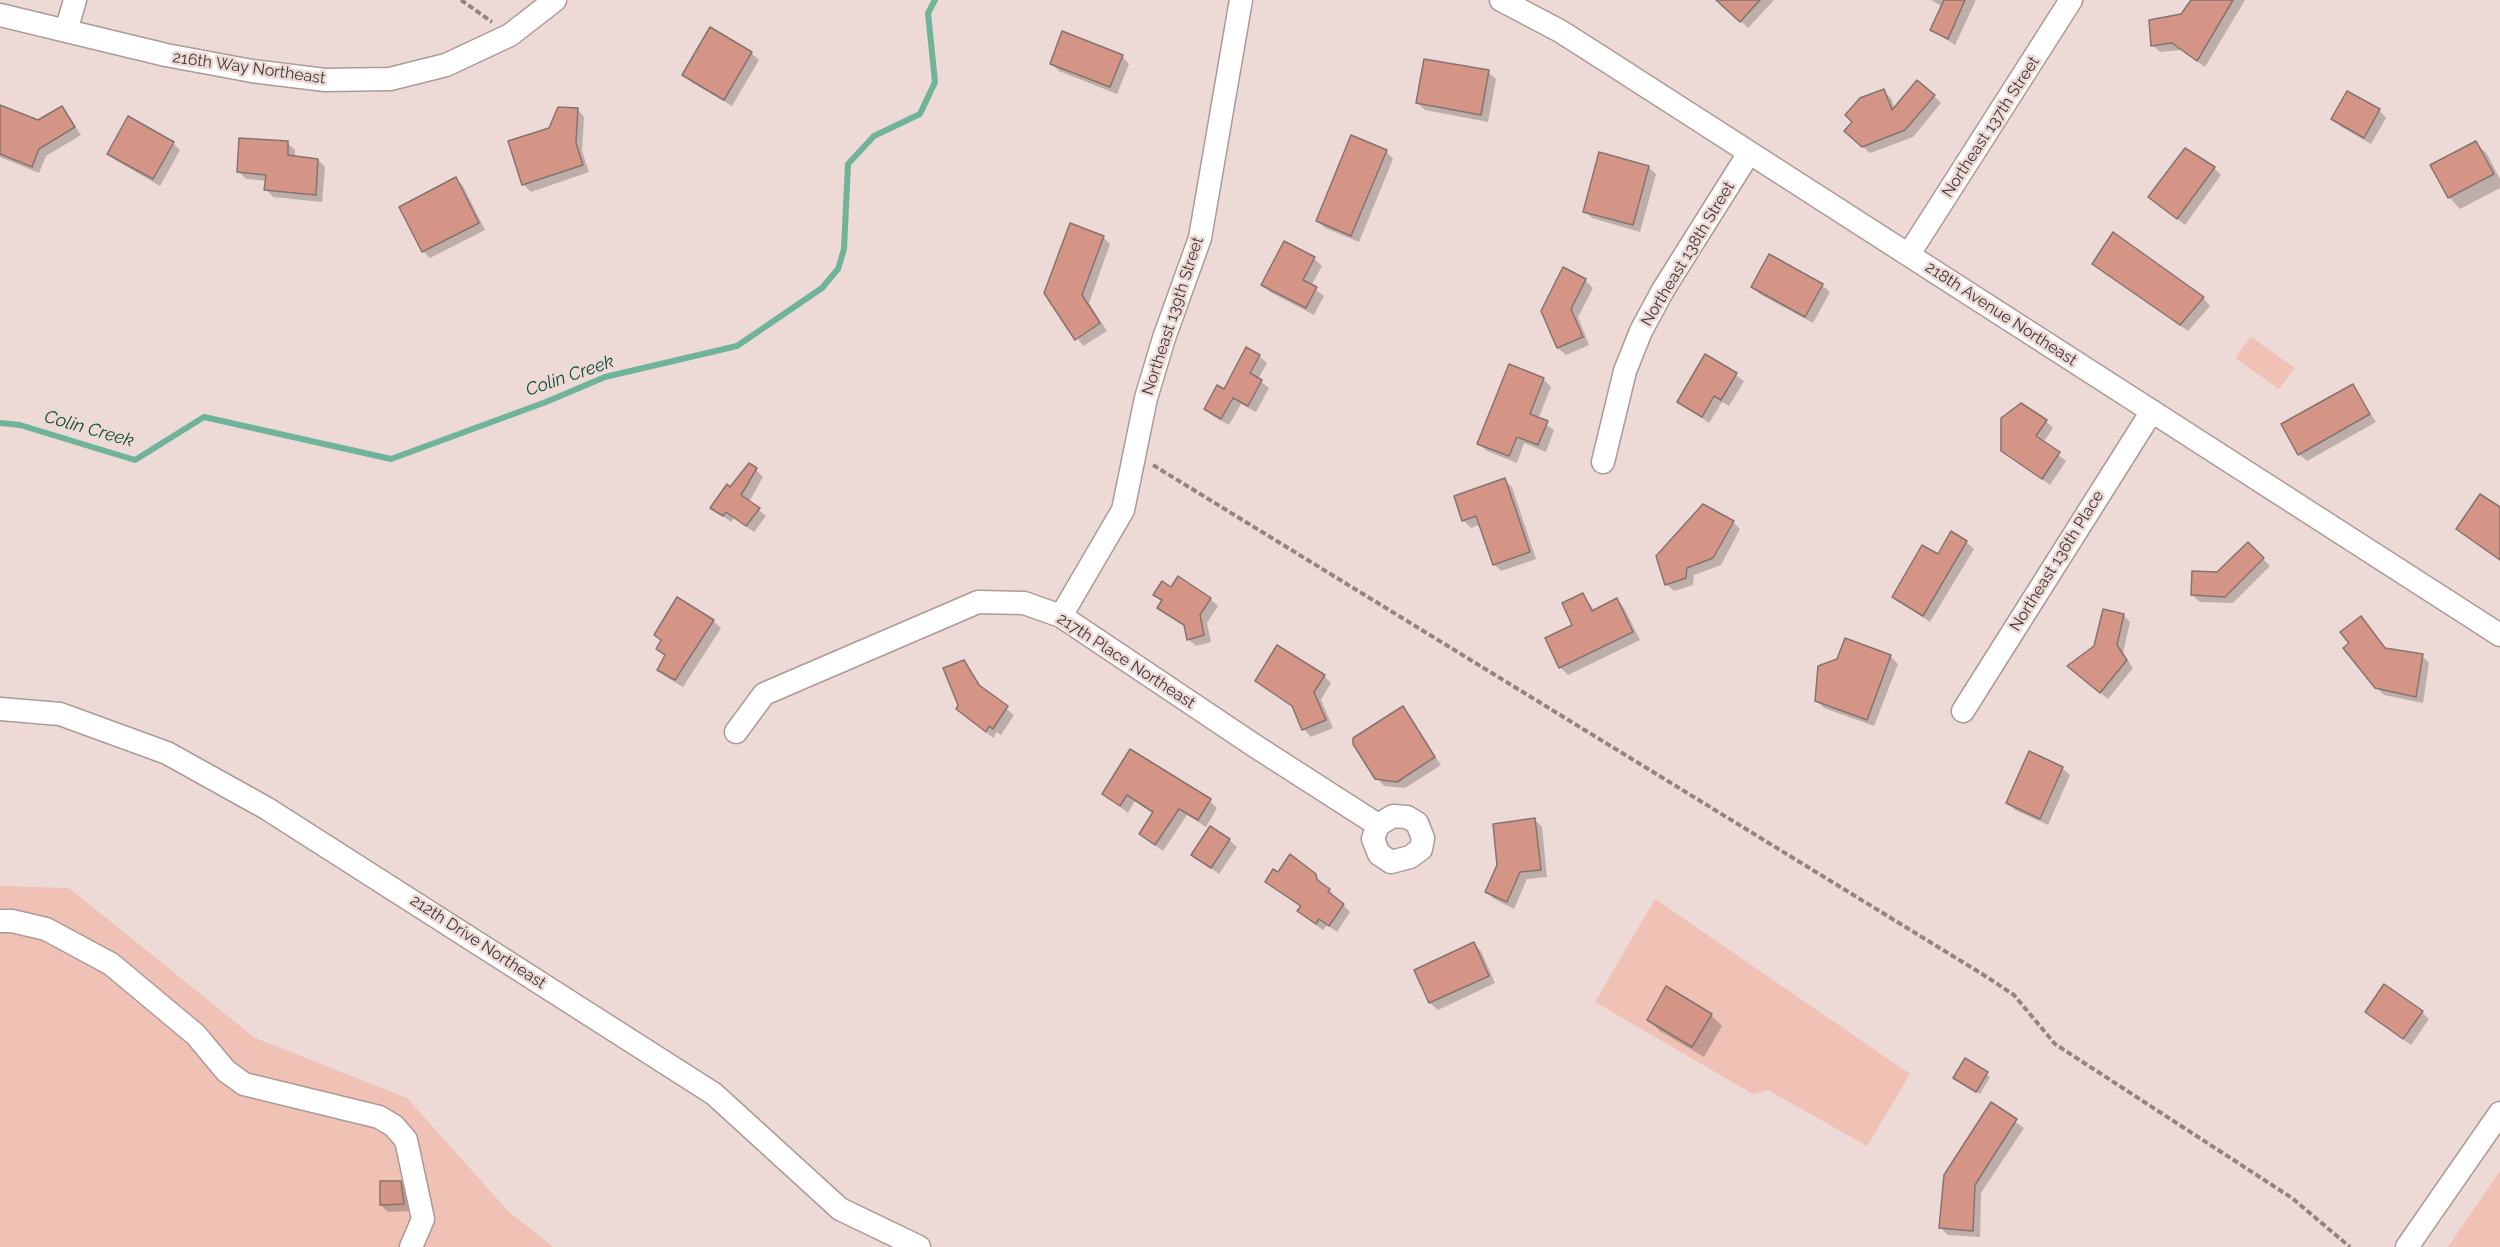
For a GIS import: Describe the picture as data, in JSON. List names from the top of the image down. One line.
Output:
{"streets":{"street":["216th Way Northeast","Northeast 137th Street","Northeast 138th Street","218th Avenue Northeast","Northeast 139th Street","Northeast 136th Place","217th Place Northeast","212th Drive Northeast"]},"crossings":[["Northeast 137th Street","218th Avenue Northeast"],["Northeast 138th Street","218th Avenue Northeast"],["218th Avenue Northeast","Northeast 136th Place"],["Northeast 139th Street","217th Place Northeast"]],"water":["Colin Creek"]}
